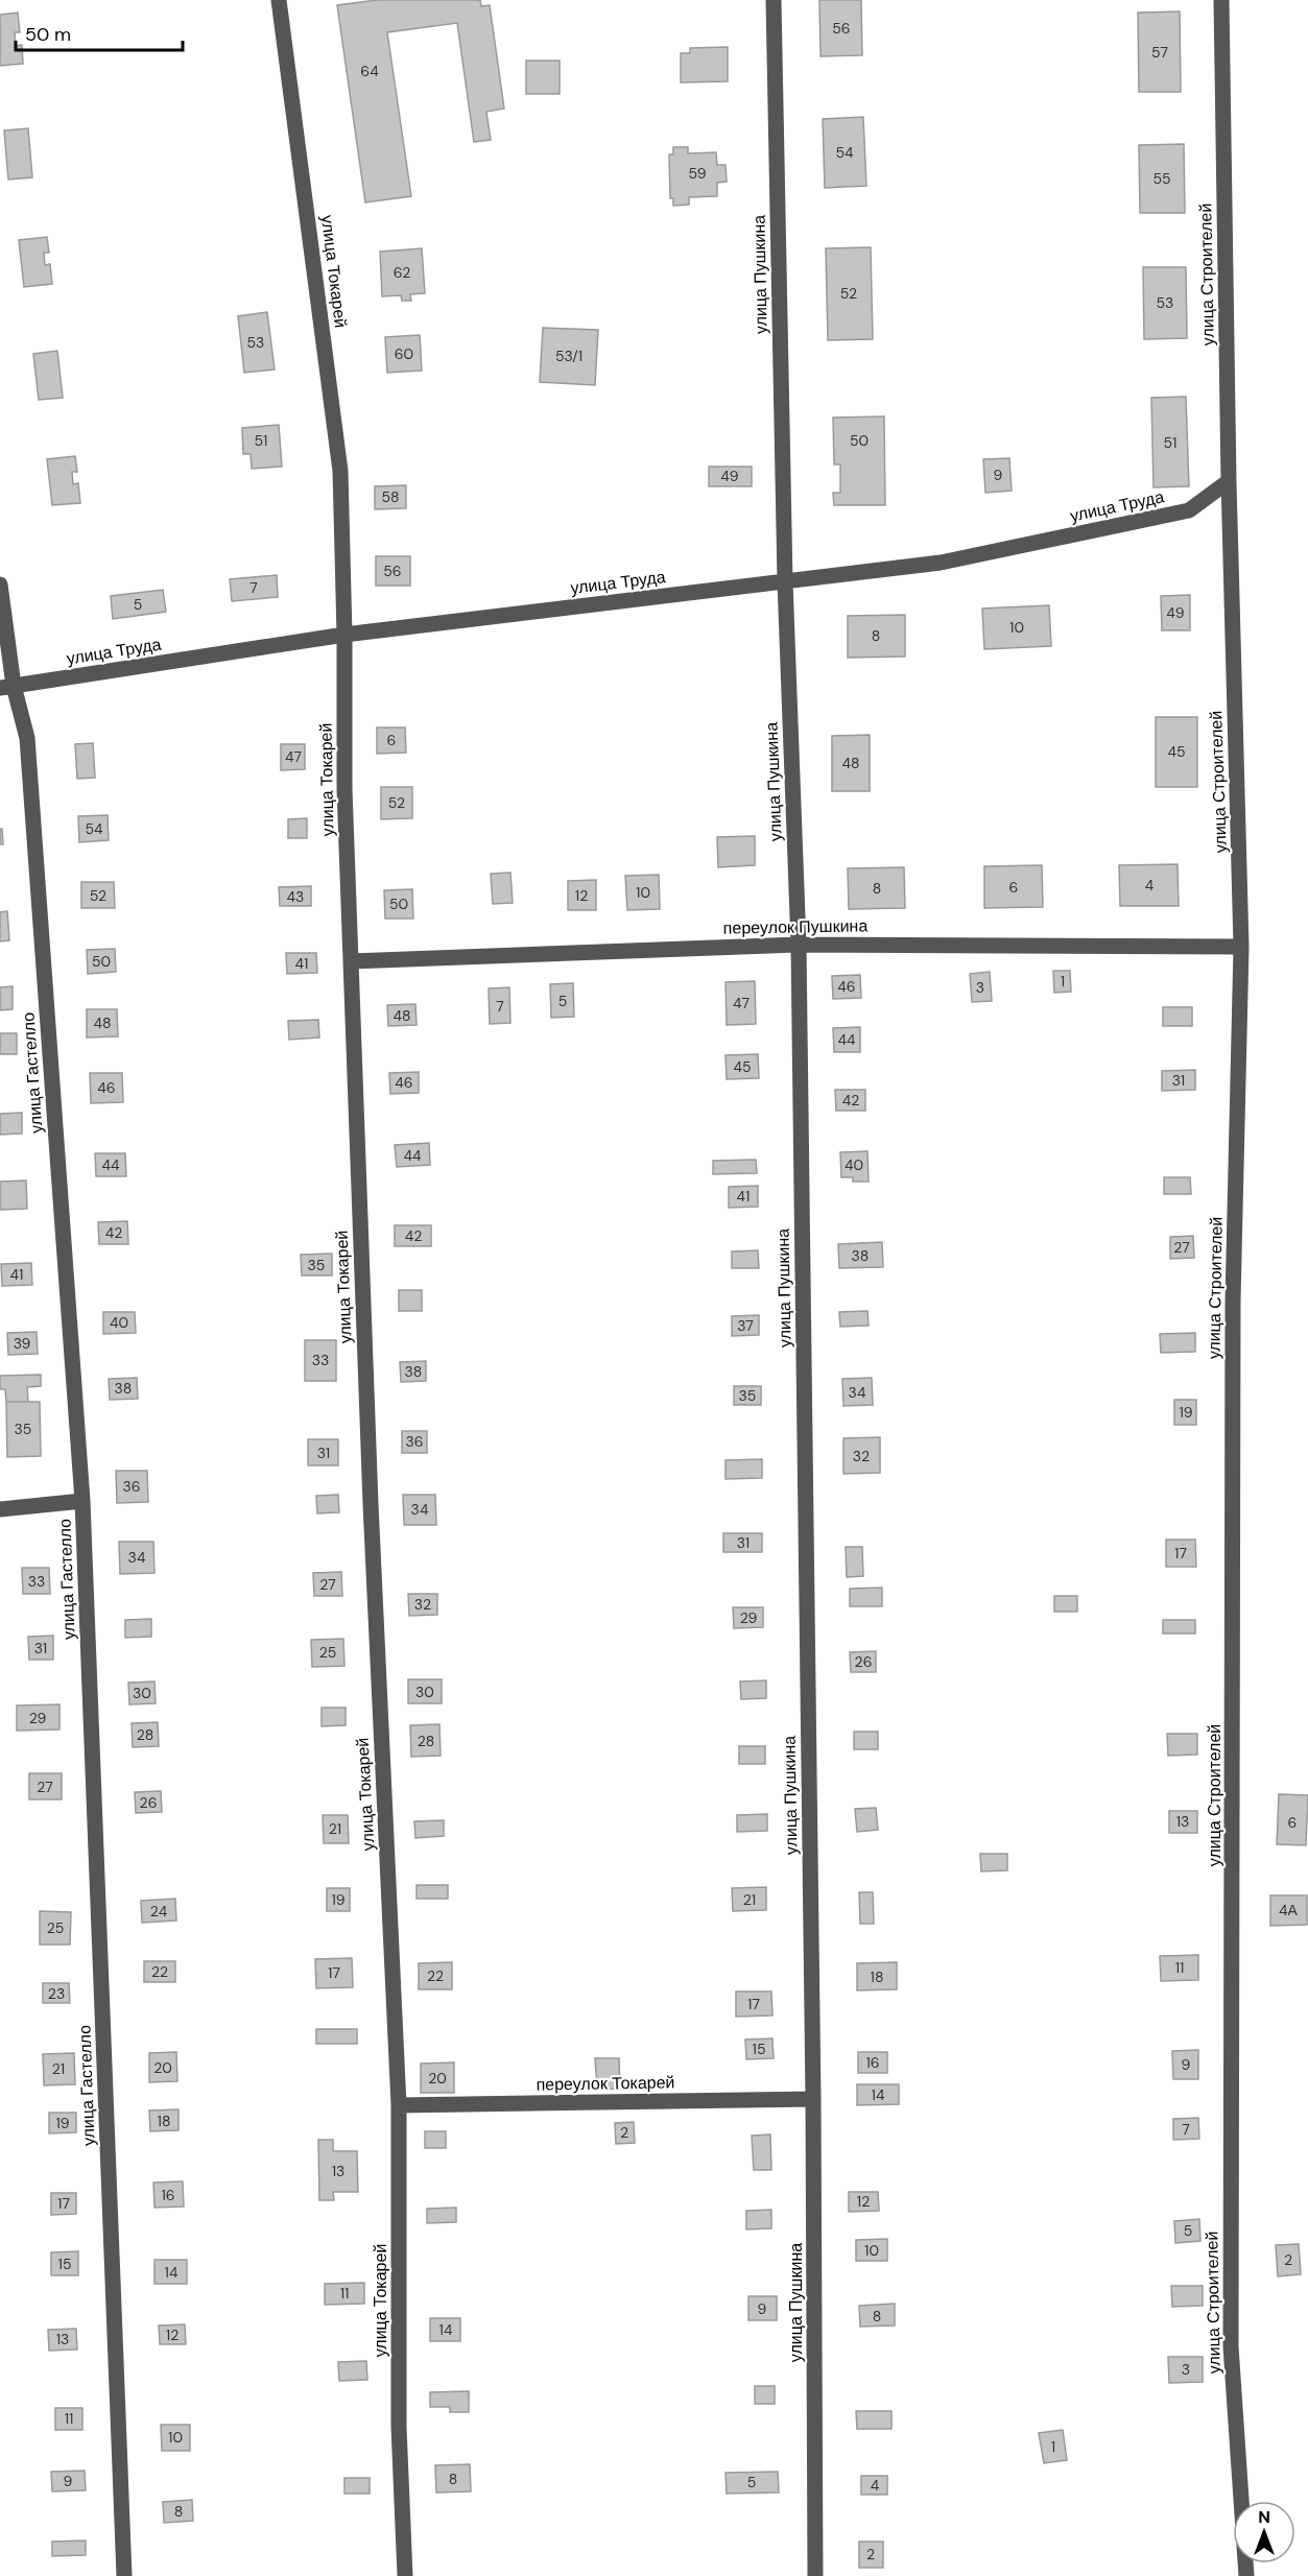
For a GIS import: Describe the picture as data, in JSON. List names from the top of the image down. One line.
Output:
{"streets":{"street":["улица Токарей","улица Пушкина","улица Строителей","улица Труда","переулок Пушкина","улица Гастелло","переулок Токарей"]},"crossings":[["улица Токарей","улица Труда"],["улица Токарей","переулок Пушкина"],["улица Токарей","переулок Токарей"],["улица Пушкина","улица Труда"],["улица Пушкина","переулок Пушкина"],["улица Пушкина","переулок Токарей"],["улица Строителей","улица Труда"],["улица Строителей","переулок Пушкина"],["улица Труда","улица Гастелло"]],"house_numbers":["56","57","64","54","59","55","62","52","53","53","60","53/1","51","50","51","9","49","58","56","7","5","49","10","8","6","45","47","48","52","54","4","6","8","10","52","12","43","50","50","41","1","46","3","5","47","7","48","48","44","45","31","46","46","42","44","44","40","41","42","42","27","38","35","41","40","37","39","33","38","38","34","35","19","35","36","31","32","36","34","31","17","34","33","27","32","29","31","25","26","30","30","29","28","28","27","26","13","6","21","19","21","4А","24","25","11","22","17","22","18","23","17","15","16","9","20","21","20","14","18","19","7","2","13","16","12","17","5","10","2","15","14","11","9","8","14","12","13","3","11","10","1","8","9","5","4","8","2"],"scale_bar":"50 m","north":"top"}
